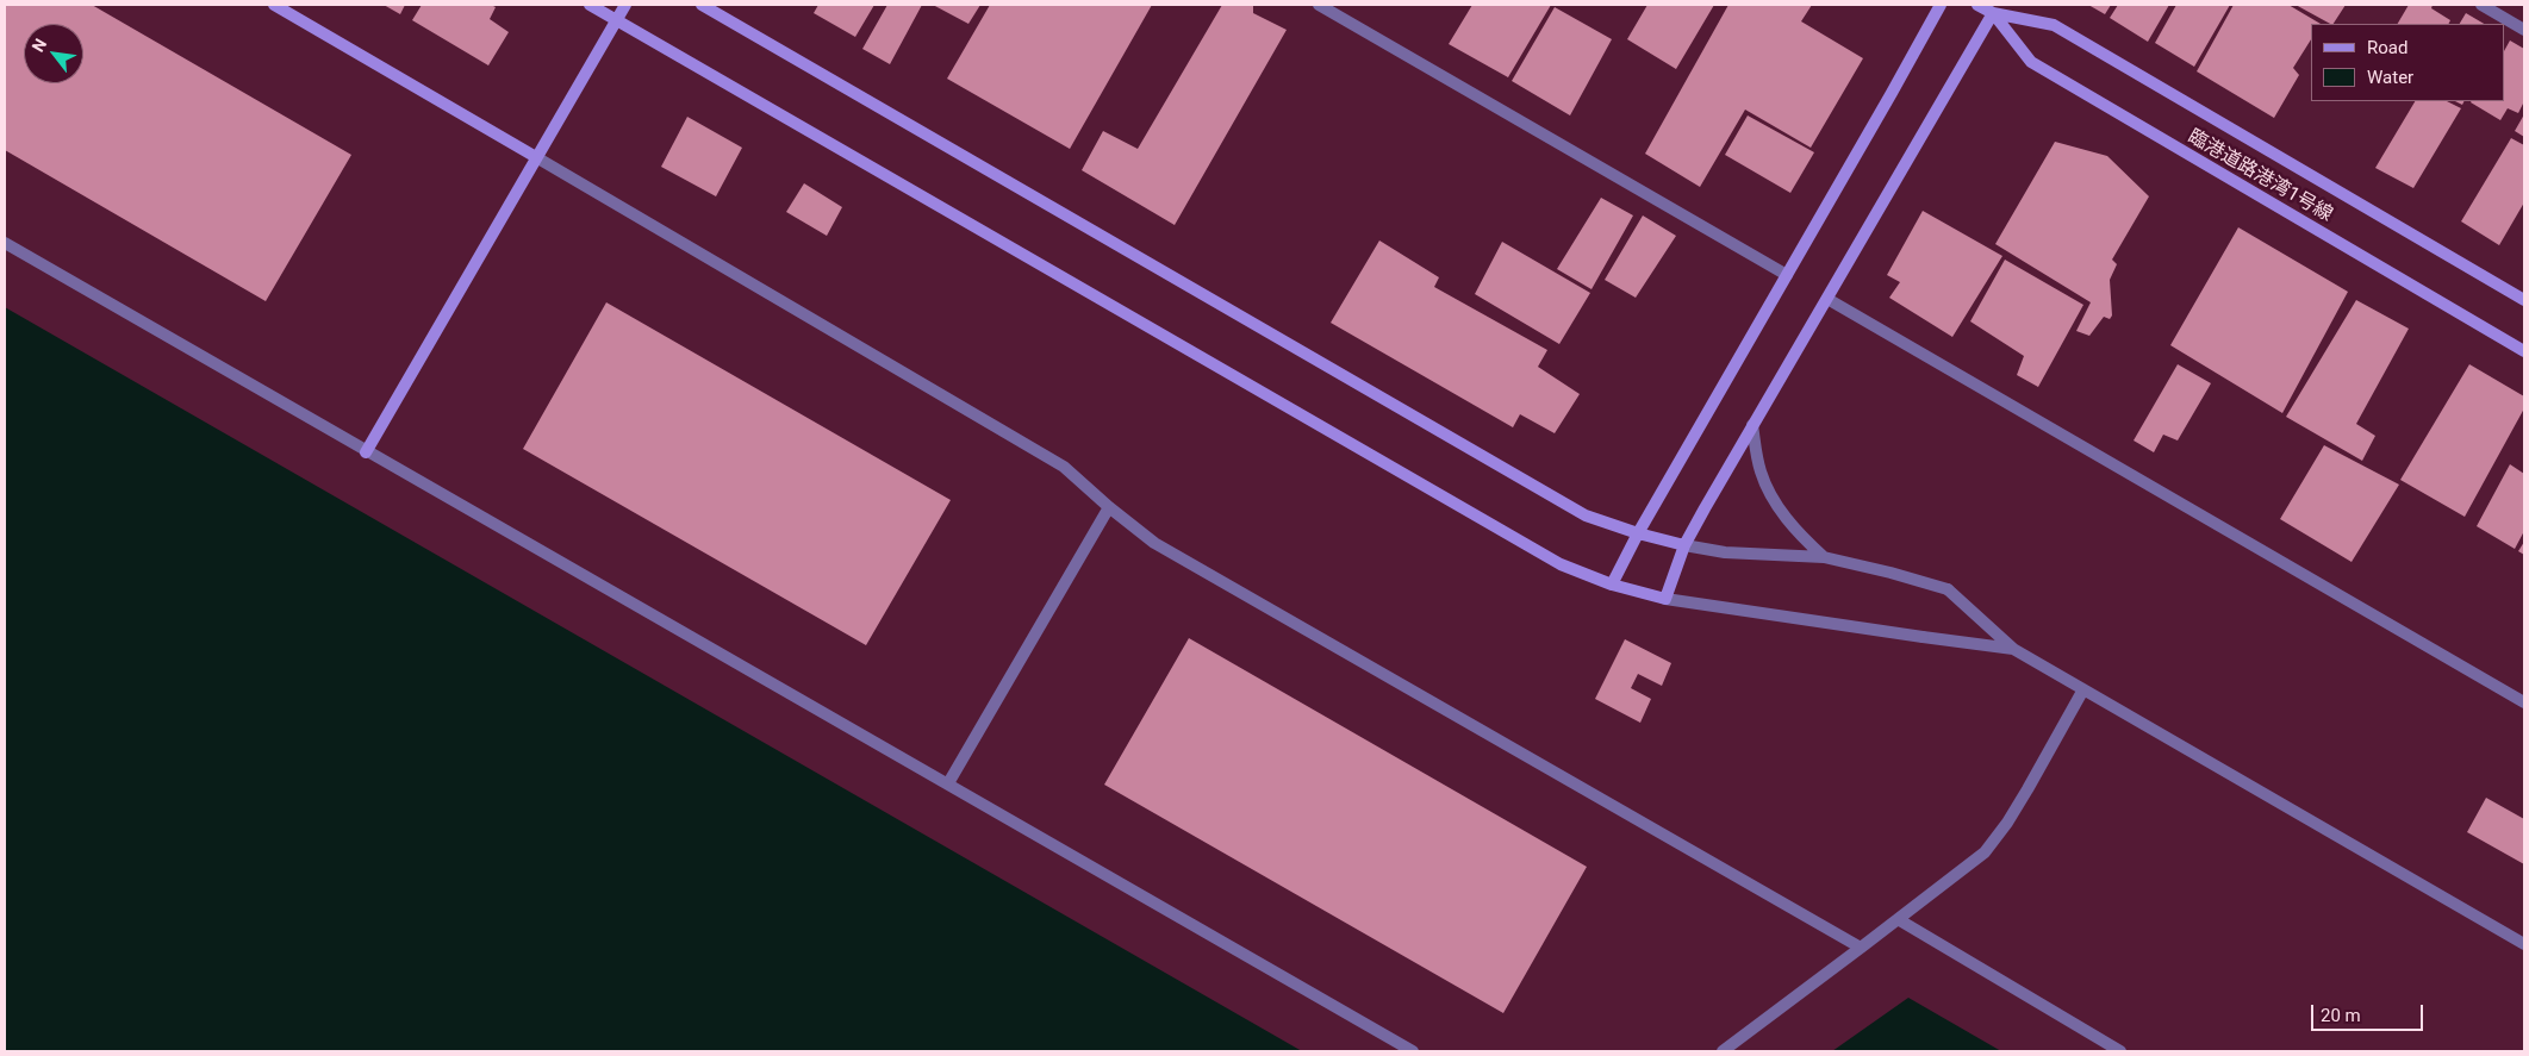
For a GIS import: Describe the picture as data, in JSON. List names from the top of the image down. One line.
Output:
{"streets":{"street":["臨港道路港湾1号線"]},"legend":["Road","Water"],"scale_bar":"20 m","north":"top left"}
